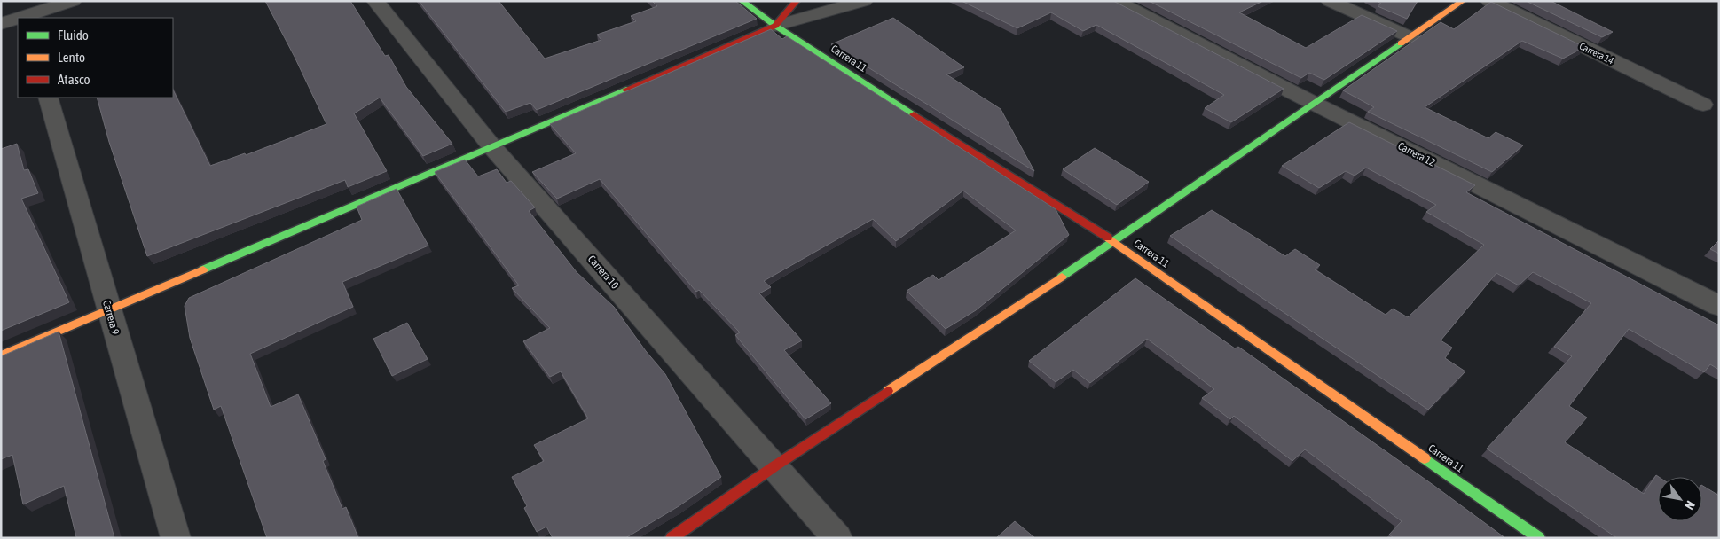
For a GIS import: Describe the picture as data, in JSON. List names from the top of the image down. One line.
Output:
{"streets":{"street":["Carrera 14","Carrera 11","Carrera 12","Carrera 10","Carrera 9"]},"legend":["Fluido","Lento","Atasco"],"north":"bottom right"}
